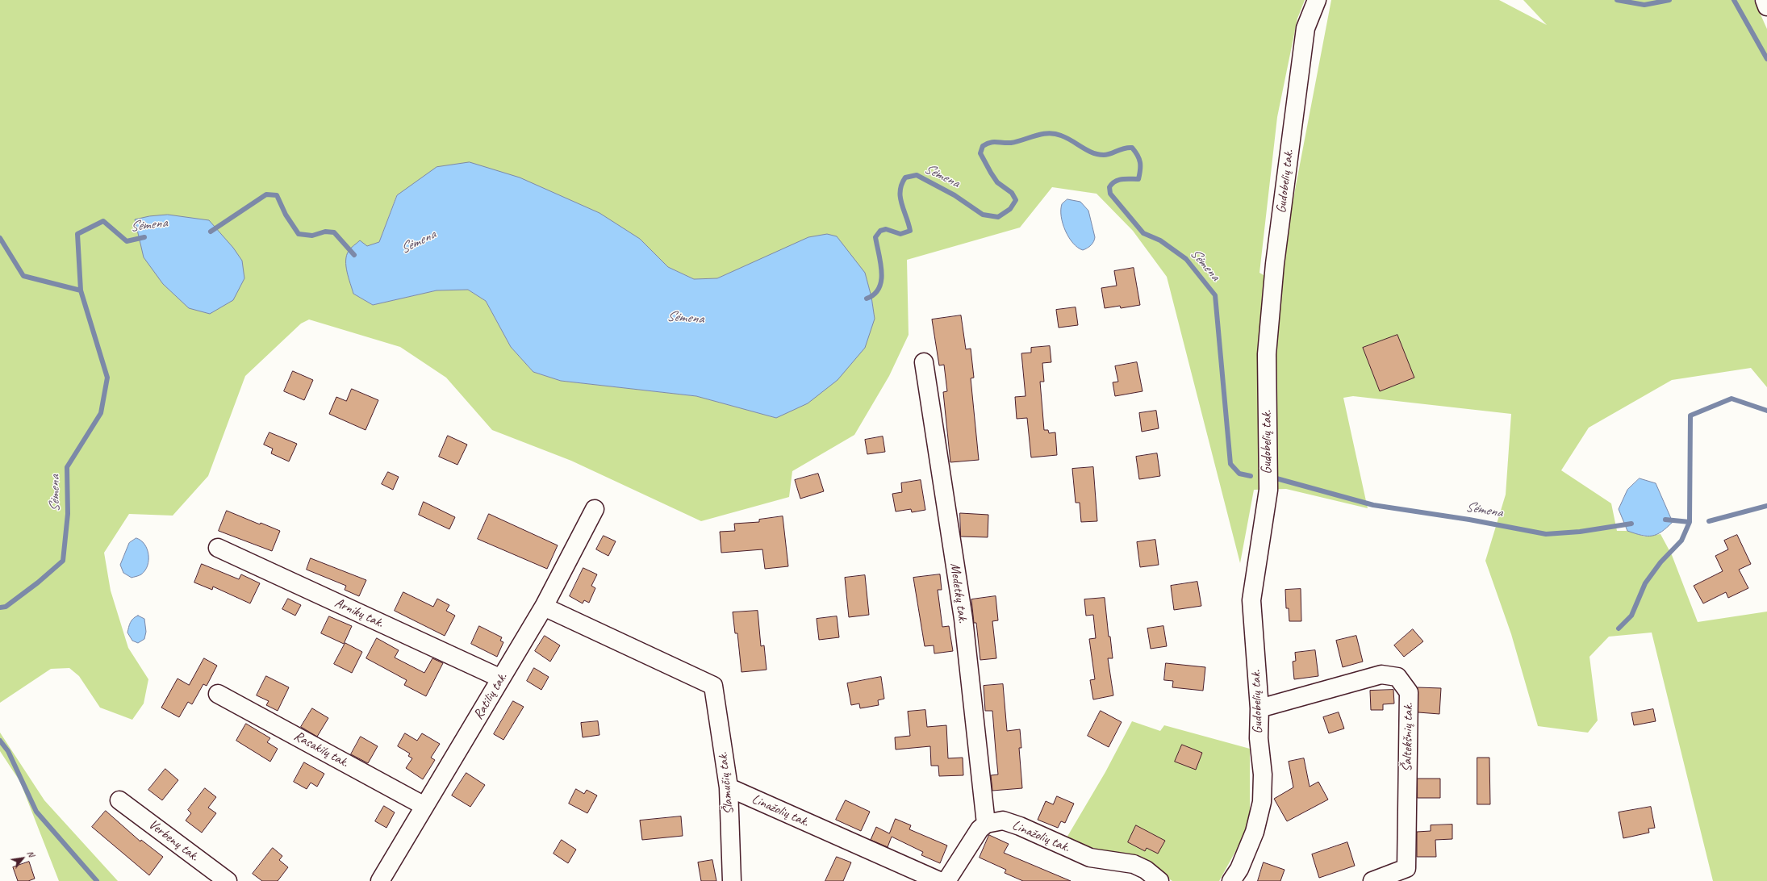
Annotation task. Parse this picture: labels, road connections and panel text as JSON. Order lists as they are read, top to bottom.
{
  "streets": {
    "street": [
      "Gudobelių tak.",
      "Medetkų tak.",
      "Arnikų tak.",
      "Ratilių tak.",
      "Šaltekšnių tak.",
      "Rasakilų tak.",
      "Šlamučių tak.",
      "Linažolių tak.",
      "Verbenų tak."
    ]
  },
  "crossings": [
    ["Gudobelių tak.", "Šaltekšnių tak."],
    ["Medetkų tak.", "Linažolių tak."],
    ["Arnikų tak.", "Ratilių tak."],
    ["Ratilių tak.", "Rasakilų tak."],
    ["Ratilių tak.", "Šlamučių tak."],
    ["Šlamučių tak.", "Linažolių tak."]
  ],
  "water": ["Sėmena"],
  "north": "top right"
}
